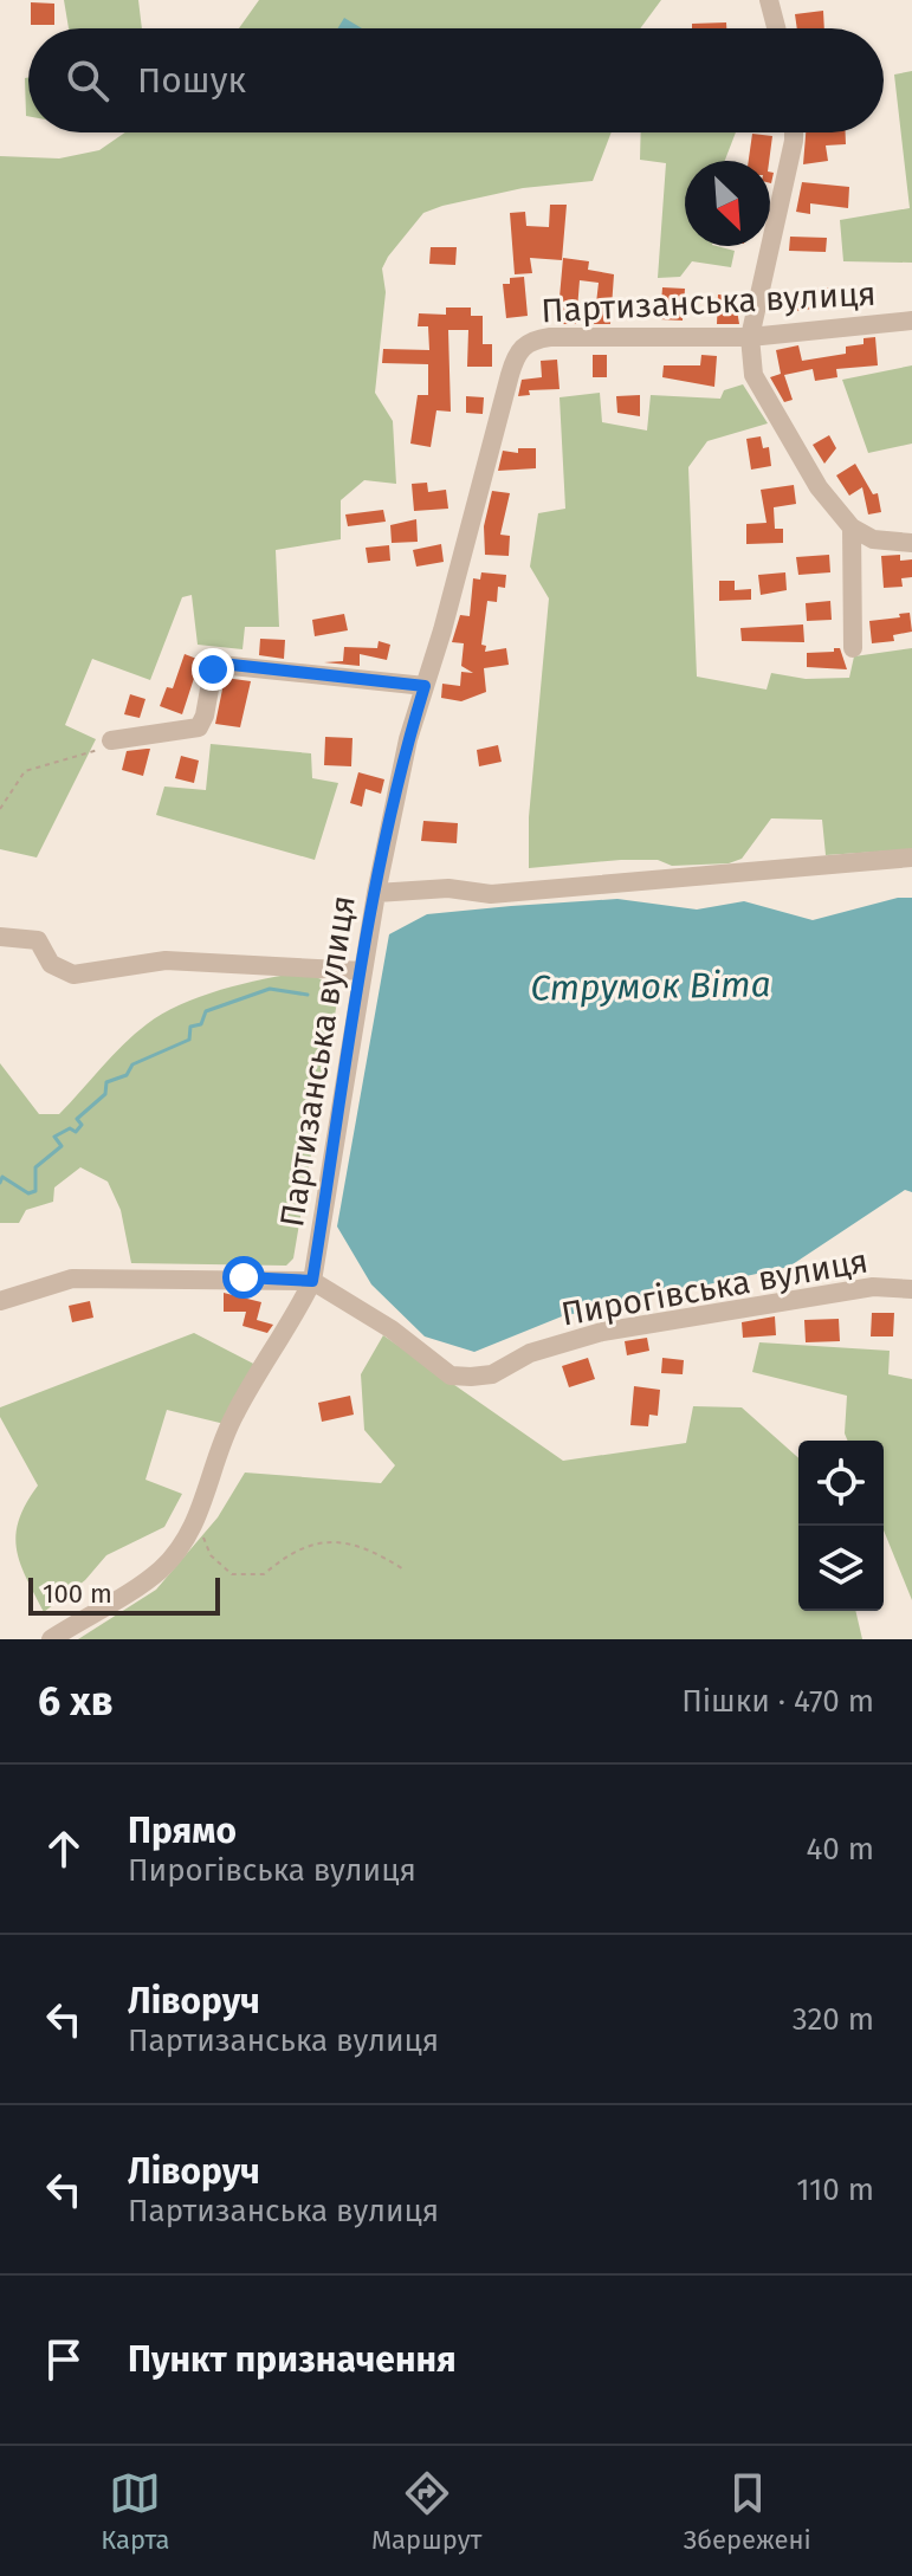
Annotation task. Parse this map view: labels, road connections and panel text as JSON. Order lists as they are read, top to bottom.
{
  "streets": {
    "street": ["Партизанська вулиця", "Пирогівська вулиця"]
  },
  "crossings": [
    ["Партизанська вулиця", "Пирогівська вулиця"]
  ],
  "water": ["Струмок Віта"],
  "scale_bar": "100 m",
  "north": "bottom right",
  "page": {
    "search": "Пошук",
    "scale": "100 m",
    "heading": ["6 хв", "Пішки · 470 m"],
    "list": [
      ["Прямо", "Пирогівська вулиця", "40 m"],
      ["Ліворуч", "Партизанська вулиця", "320 m"],
      ["Ліворуч", "Партизанська вулиця", "110 m"],
      "Пункт призначення"
    ],
    "nav": ["Карта", "Маршрут", "Збережені"]
  }
}
